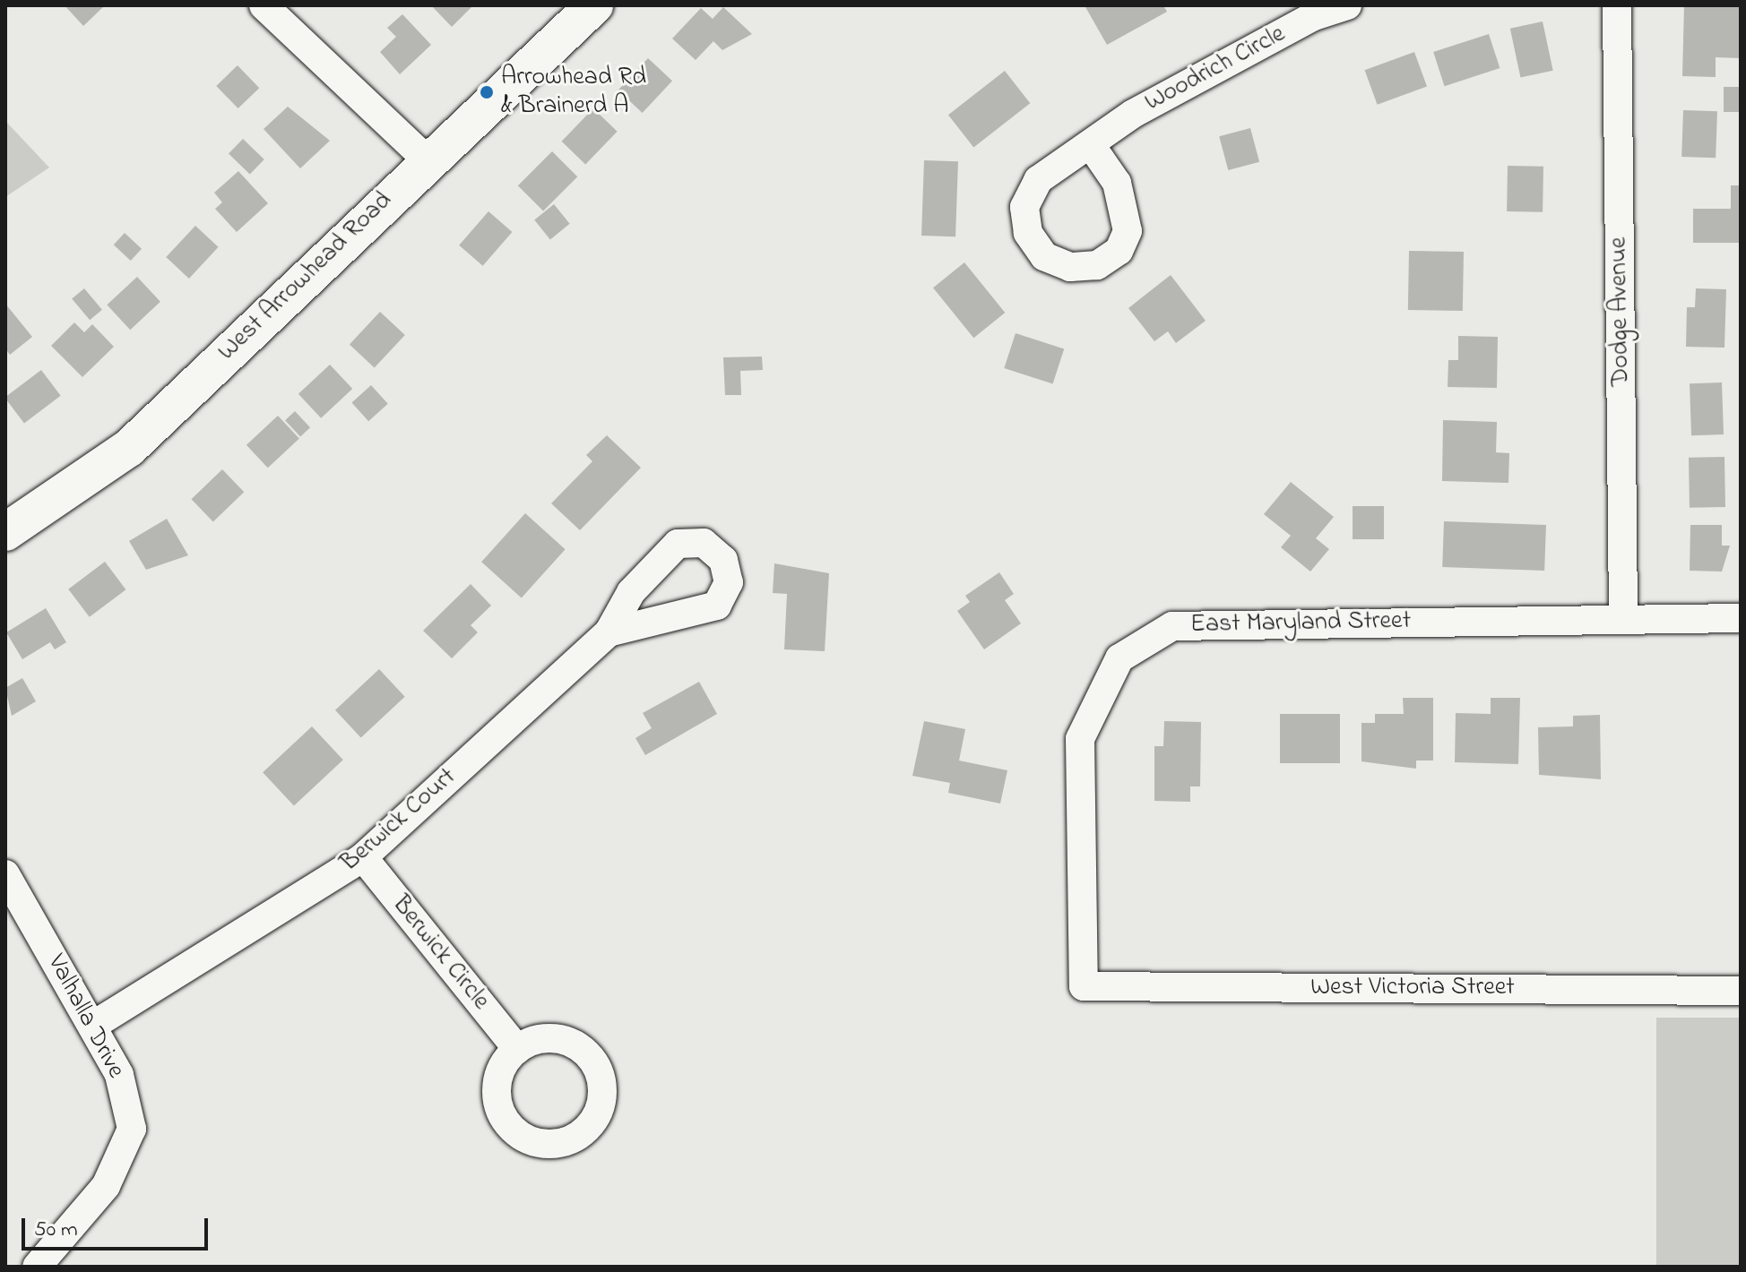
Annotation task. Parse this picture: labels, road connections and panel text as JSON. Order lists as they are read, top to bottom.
{
  "streets": {
    "street": [
      "Woodrich Circle",
      "West Arrowhead Road",
      "Dodge Avenue",
      "East Maryland Street",
      "Berwick Court",
      "Berwick Circle",
      "West Victoria Street",
      "Valhalla Drive"
    ]
  },
  "crossings": [
    ["Dodge Avenue", "East Maryland Street"],
    ["East Maryland Street", "West Victoria Street"],
    ["Berwick Court", "Berwick Circle"],
    ["Berwick Court", "Valhalla Drive"]
  ],
  "places": ["Arrowhead Rd & Brainerd A"],
  "scale_bar": "50 m"
}
